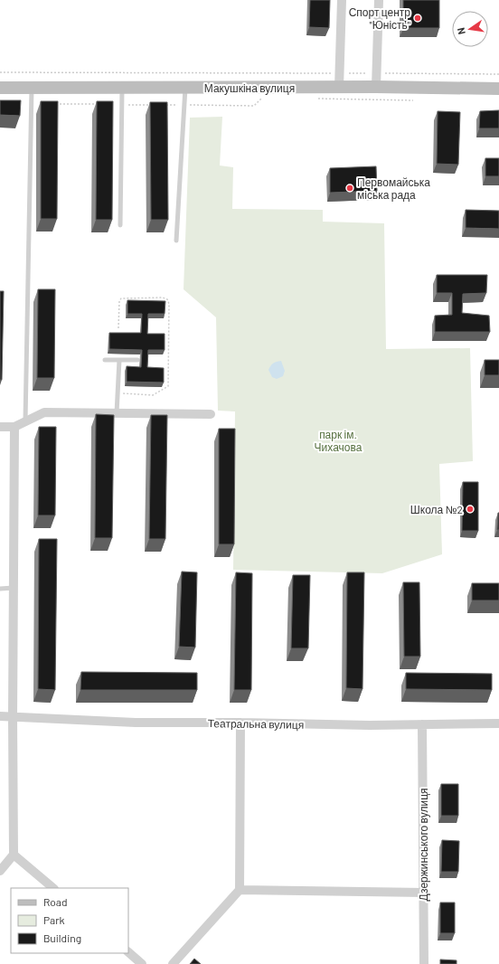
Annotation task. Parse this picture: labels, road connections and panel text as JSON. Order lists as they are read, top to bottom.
{
  "streets": {
    "street": ["Макушкіна вулиця", "Театральна вулиця", "Дзержинського вулиця"]
  },
  "crossings": [
    ["Театральна вулиця", "Дзержинського вулиця"]
  ],
  "parks": ["парк ім. Чихачова"],
  "places": ["Спорт центр \"Юність\"", "Первомайська міська рада", "Школа №2"],
  "legend": ["Road", "Park", "Building"],
  "north": "left"
}
